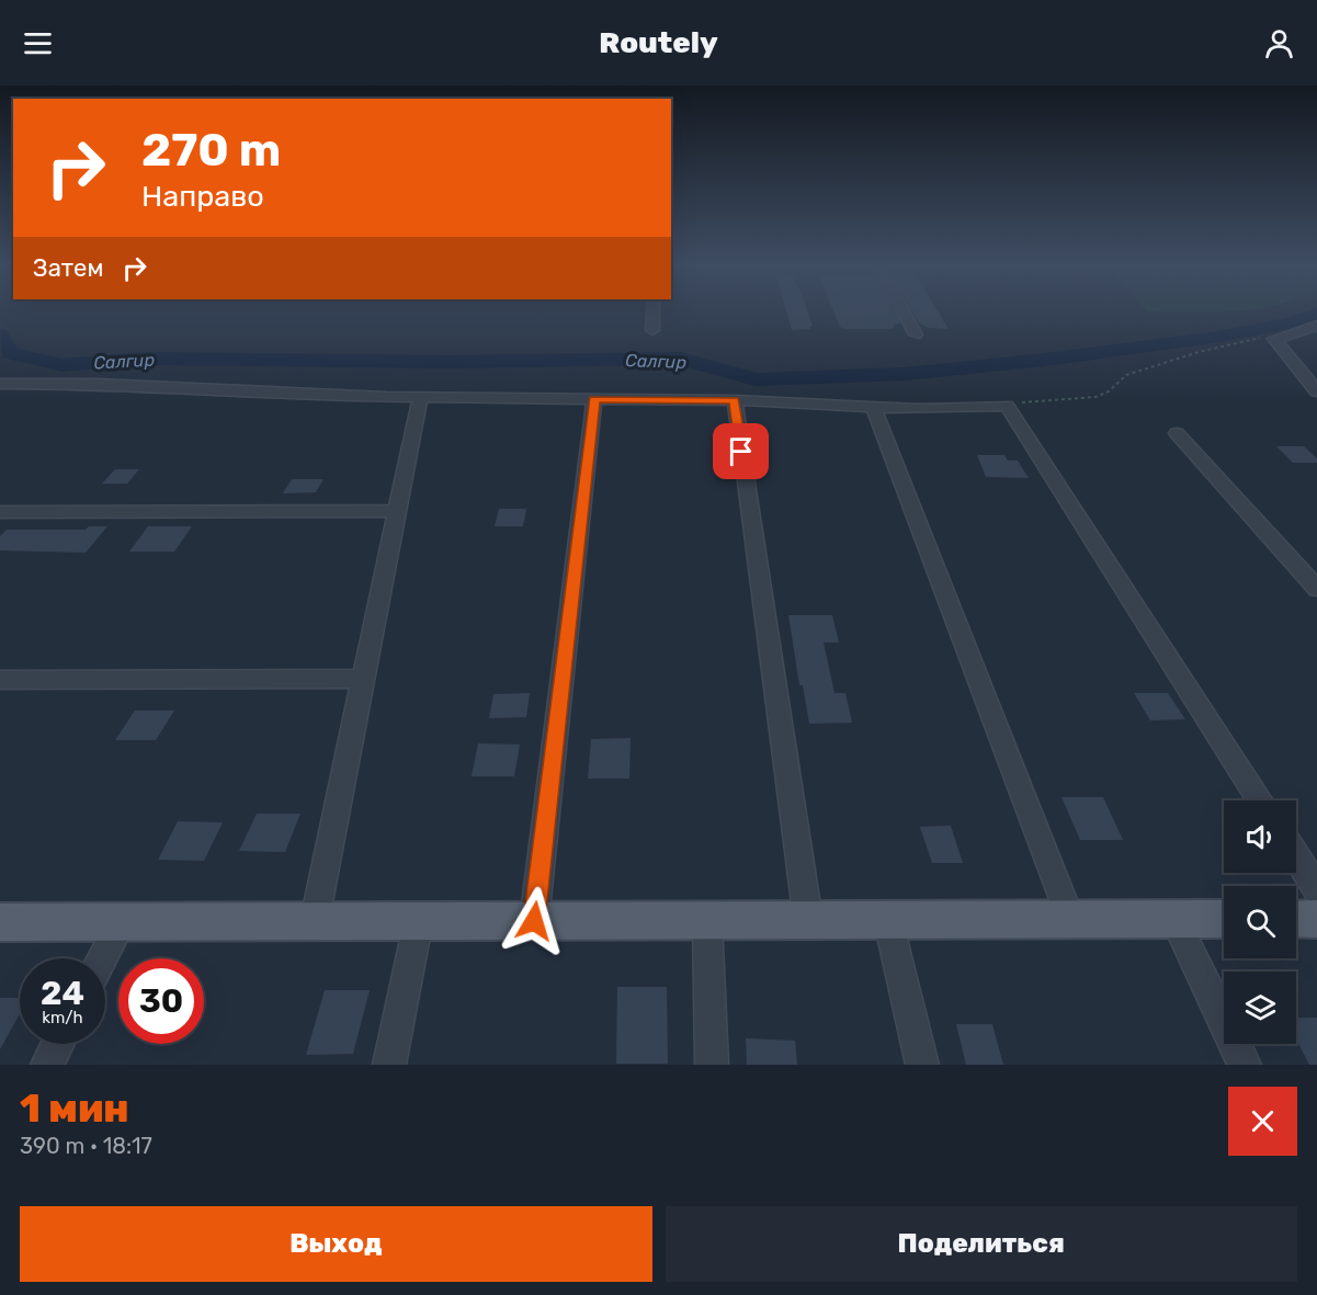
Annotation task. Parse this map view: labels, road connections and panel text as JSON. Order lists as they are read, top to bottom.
{
  "water": ["Салгир"],
  "page": {
    "header": "Routely",
    "turn": ["270 m", "Направо"],
    "then": "Затем",
    "speed": "24 km/h",
    "limit": "30",
    "heading": ["1 мин", "390 m · 18:17"],
    "buttons": ["Выход", "Поделиться"]
  }
}
